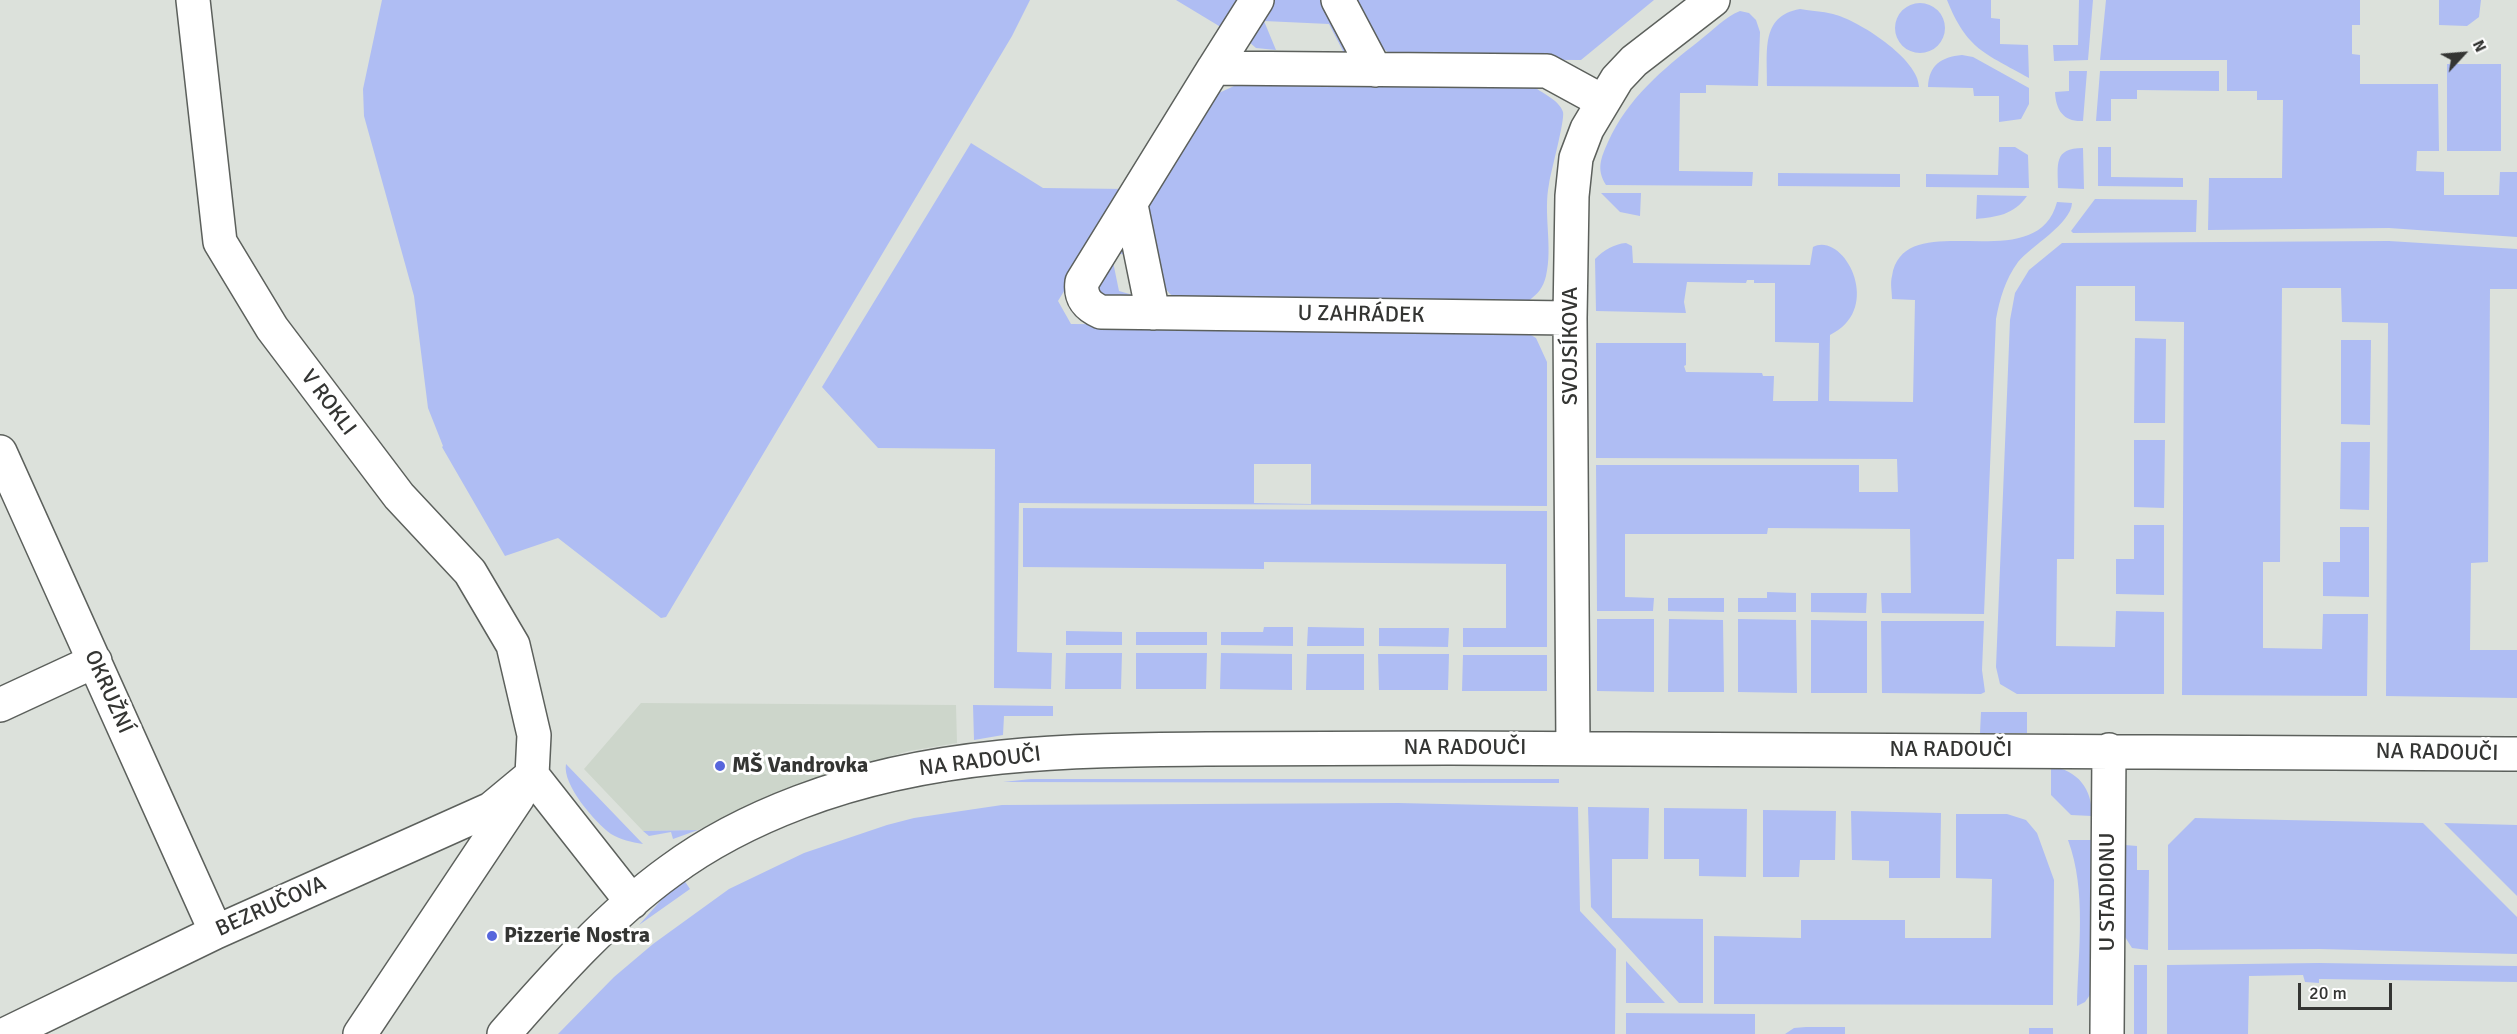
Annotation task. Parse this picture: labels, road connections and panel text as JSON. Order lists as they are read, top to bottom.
{
  "streets": {
    "street": [
      "U ZAHRÁDEK",
      "SVOJSÍKOVA",
      "V ROKLI",
      "OKRUŽNÍ",
      "NA RADOUČI",
      "U STADIONU",
      "BEZRUČOVA"
    ]
  },
  "crossings": [
    ["U ZAHRÁDEK", "SVOJSÍKOVA"],
    ["SVOJSÍKOVA", "NA RADOUČI"],
    ["V ROKLI", "BEZRUČOVA"],
    ["OKRUŽNÍ", "BEZRUČOVA"],
    ["NA RADOUČI", "U STADIONU"]
  ],
  "places": ["MŠ Vandrovka", "Pizzerie Nostra"],
  "scale_bar": "20 m",
  "north": "top right"
}
